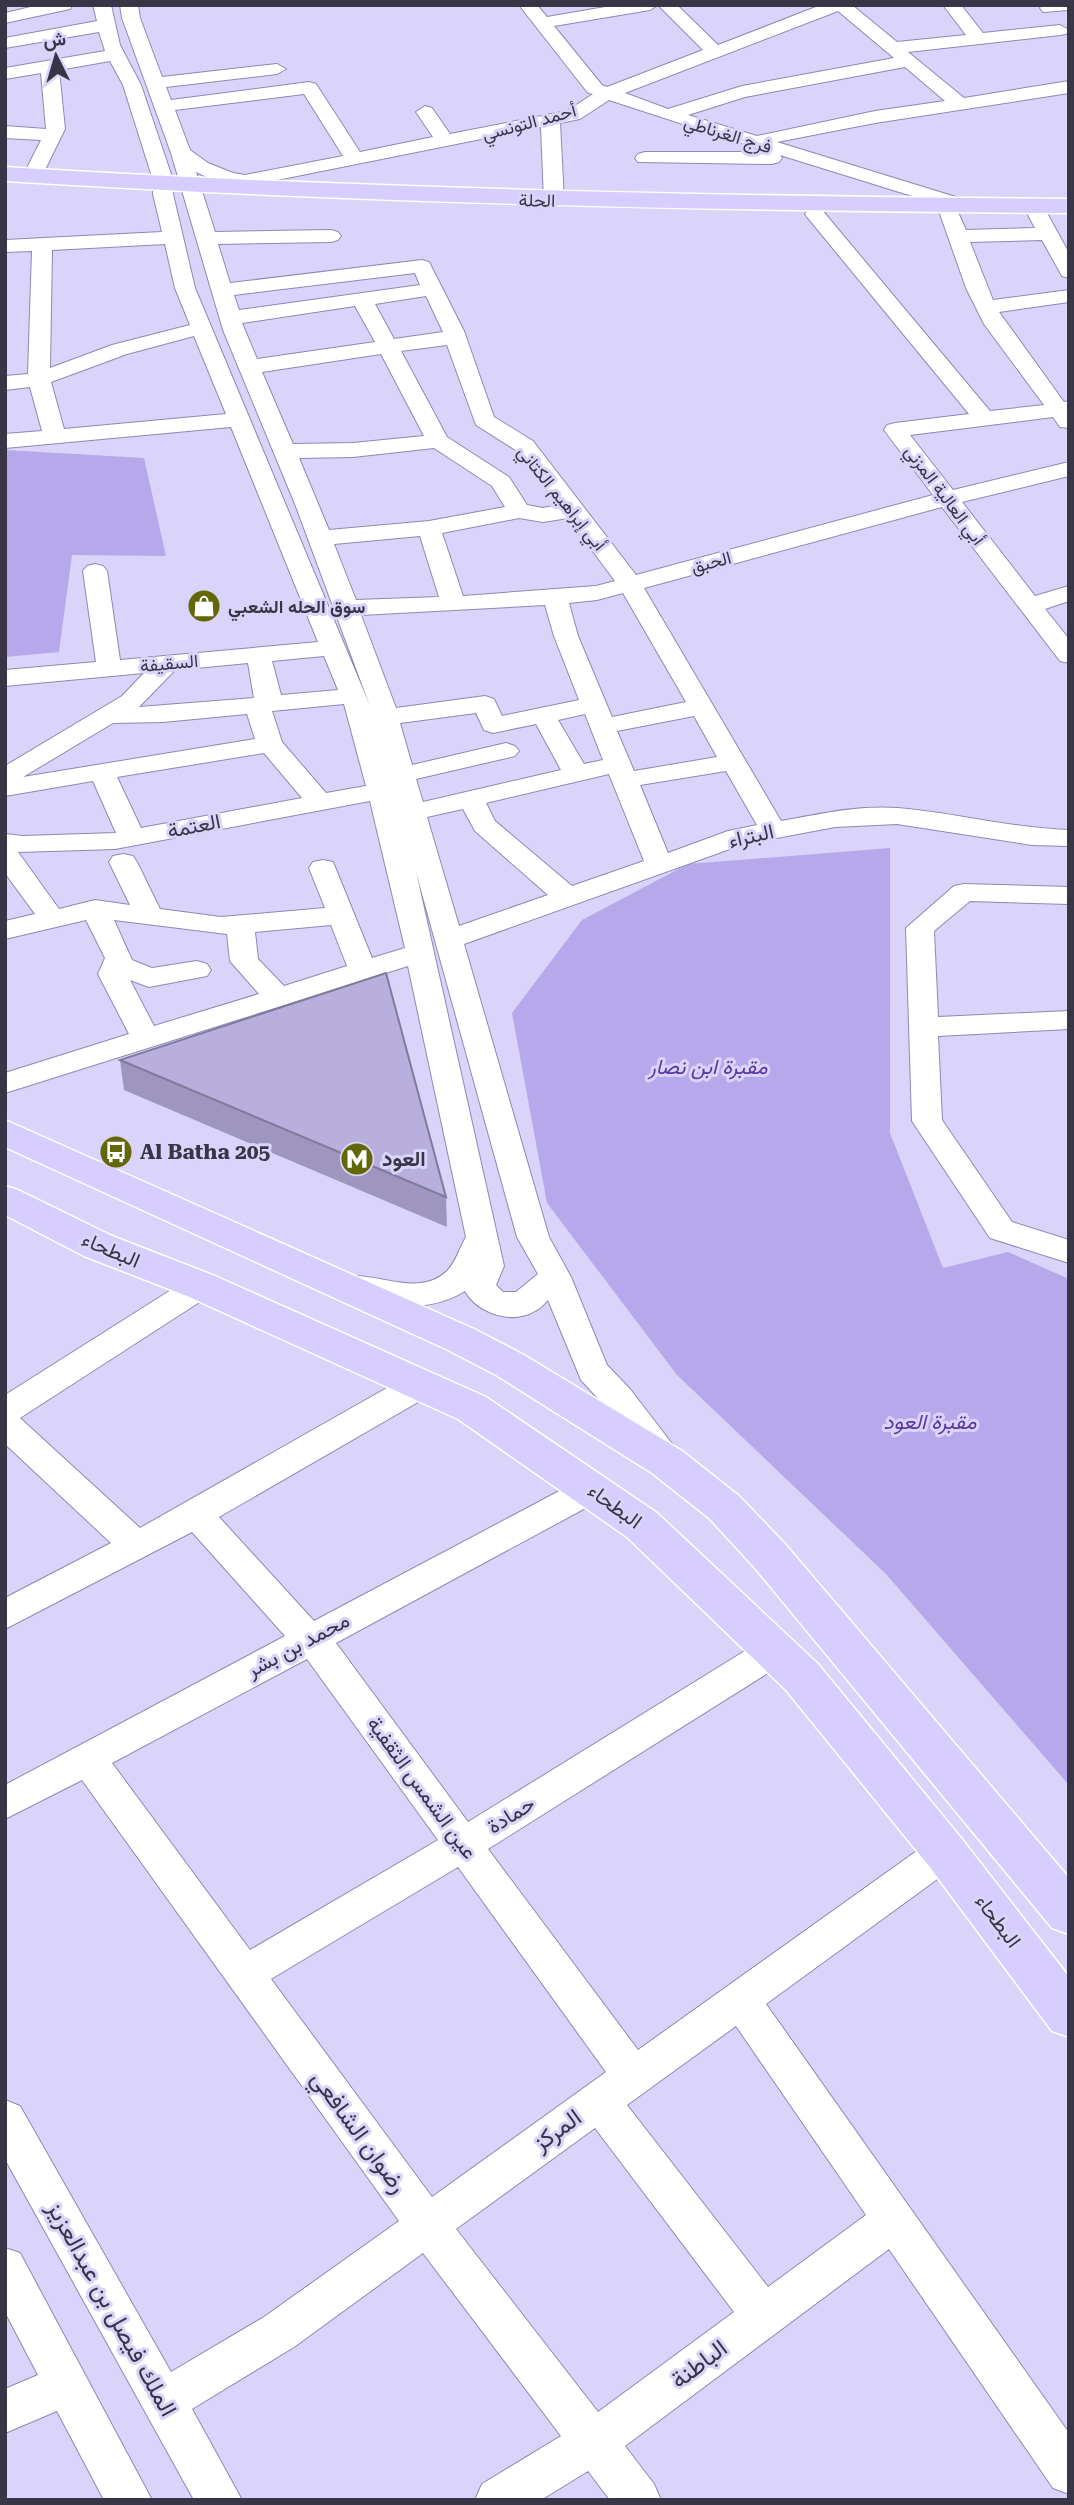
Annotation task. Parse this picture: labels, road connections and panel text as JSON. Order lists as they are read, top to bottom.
{
  "streets": {
    "main road": ["الحلة", "البطحاء"],
    "street": [
      "أحمد التونسي",
      "فرج الغرناطي",
      "أبي العالية المزني",
      "أبي إبراهيم الكتاني",
      "الحبق",
      "السقيفة",
      "العتمة",
      "البتراء",
      "محمد بن بشر",
      "عين الشمس الثقفية",
      "حمادة",
      "المركز",
      "رضوان الشافعي",
      "الملك فيصل بن عبدالعزيز",
      "الباطنة"
    ]
  },
  "crossings": [
    ["أحمد التونسي", "فرج الغرناطي"],
    ["فرج الغرناطي", "الحلة"],
    ["أبي العالية المزني", "الحبق"],
    ["أبي إبراهيم الكتاني", "الحبق"],
    ["أبي إبراهيم الكتاني", "البتراء"],
    ["البطحاء", "محمد بن بشر"],
    ["البطحاء", "حمادة"],
    ["البطحاء", "المركز"],
    ["محمد بن بشر", "عين الشمس الثقفية"],
    ["محمد بن بشر", "رضوان الشافعي"],
    ["عين الشمس الثقفية", "حمادة"],
    ["عين الشمس الثقفية", "المركز"],
    ["حمادة", "رضوان الشافعي"],
    ["المركز", "رضوان الشافعي"],
    ["المركز", "الملك فيصل بن عبدالعزيز"],
    ["رضوان الشافعي", "الباطنة"]
  ],
  "parks": ["مقبرة ابن نصار", "مقبرة العود"],
  "places": {
    "shop": ["سوق الحله الشعبي"],
    "bus stop": ["Al Batha 205"],
    "metro station": ["العود"]
  },
  "north": "top"
}
